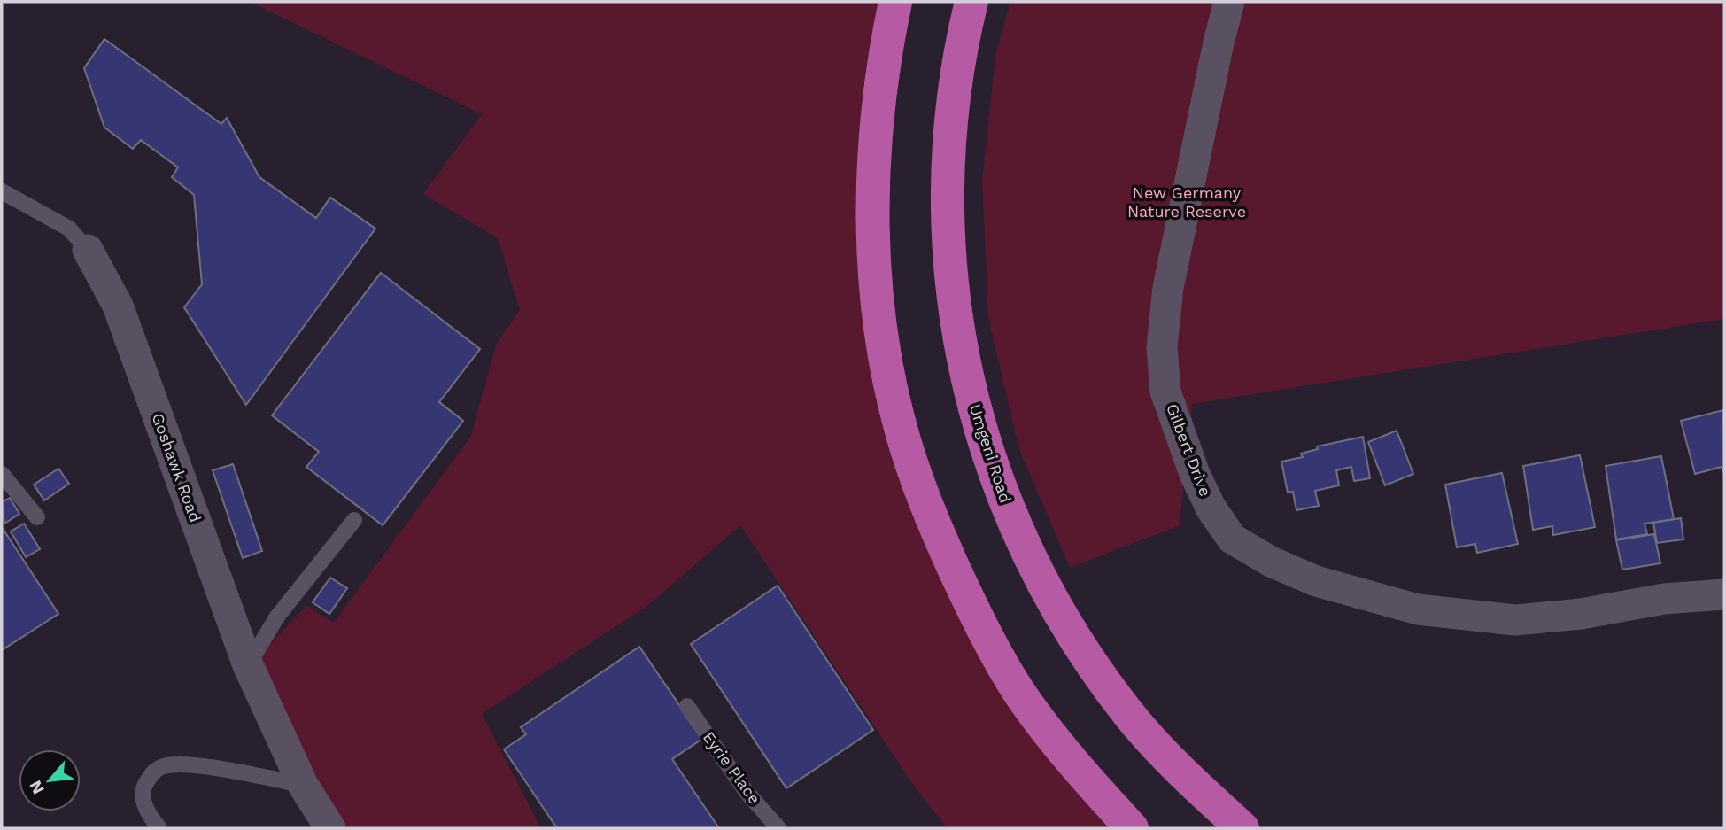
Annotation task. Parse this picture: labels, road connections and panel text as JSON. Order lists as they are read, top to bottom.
{
  "streets": {
    "highway": ["Umgeni Road"],
    "street": ["Gilbert Drive", "Goshawk Road"],
    "lane": ["Eyrie Place"]
  },
  "parks": ["New Germany Nature Reserve"],
  "north": "bottom left"
}
